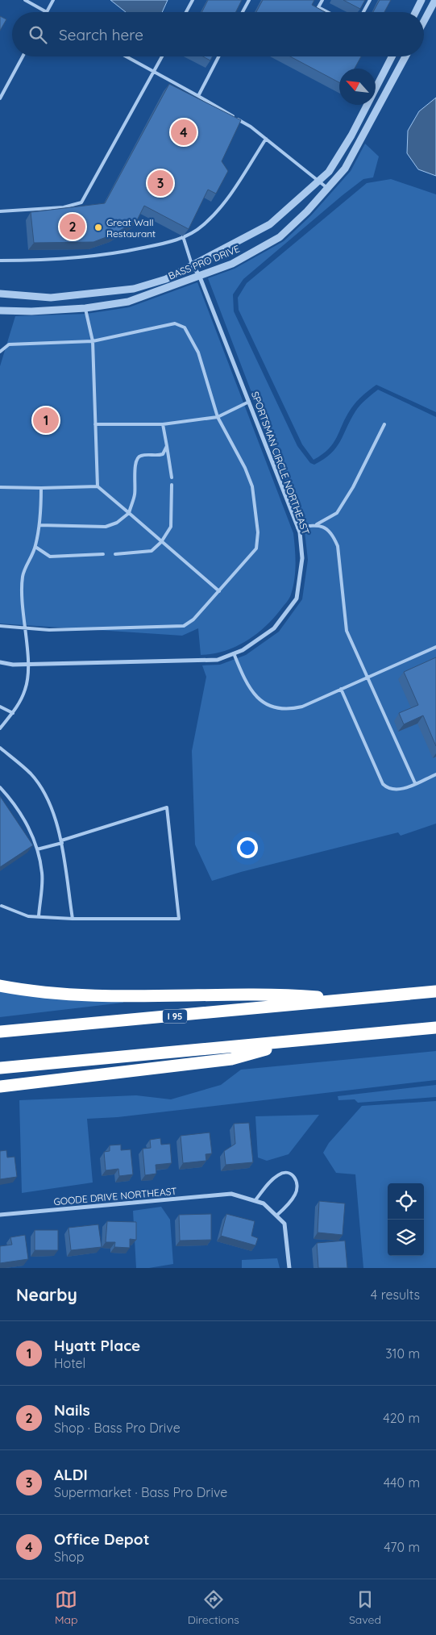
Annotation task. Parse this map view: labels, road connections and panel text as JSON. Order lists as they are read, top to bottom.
{
  "streets": {
    "highway": ["I 95"],
    "street": ["BASS PRO DRIVE", "SPORTSMAN CIRCLE NORTHEAST", "GOODE DRIVE NORTHEAST"]
  },
  "crossings": [
    ["BASS PRO DRIVE", "SPORTSMAN CIRCLE NORTHEAST"]
  ],
  "places": ["Great Wall Restaurant"],
  "north": "top left",
  "page": {
    "search": "Search here",
    "pins": [
      "4",
      "3",
      "2",
      "1"
    ],
    "heading": ["Nearby", "4 results"],
    "list": [
      {
        "mark": "1",
        "name": "Hyatt Place",
        "note": "Hotel",
        "value": "310 m"
      },
      {
        "mark": "2",
        "name": "Nails",
        "note": "Shop · Bass Pro Drive",
        "value": "420 m"
      },
      {
        "mark": "3",
        "name": "ALDI",
        "note": "Supermarket · Bass Pro Drive",
        "value": "440 m"
      },
      {
        "mark": "4",
        "name": "Office Depot",
        "note": "Shop",
        "value": "470 m"
      }
    ],
    "nav": ["Map", "Directions", "Saved"]
  }
}
